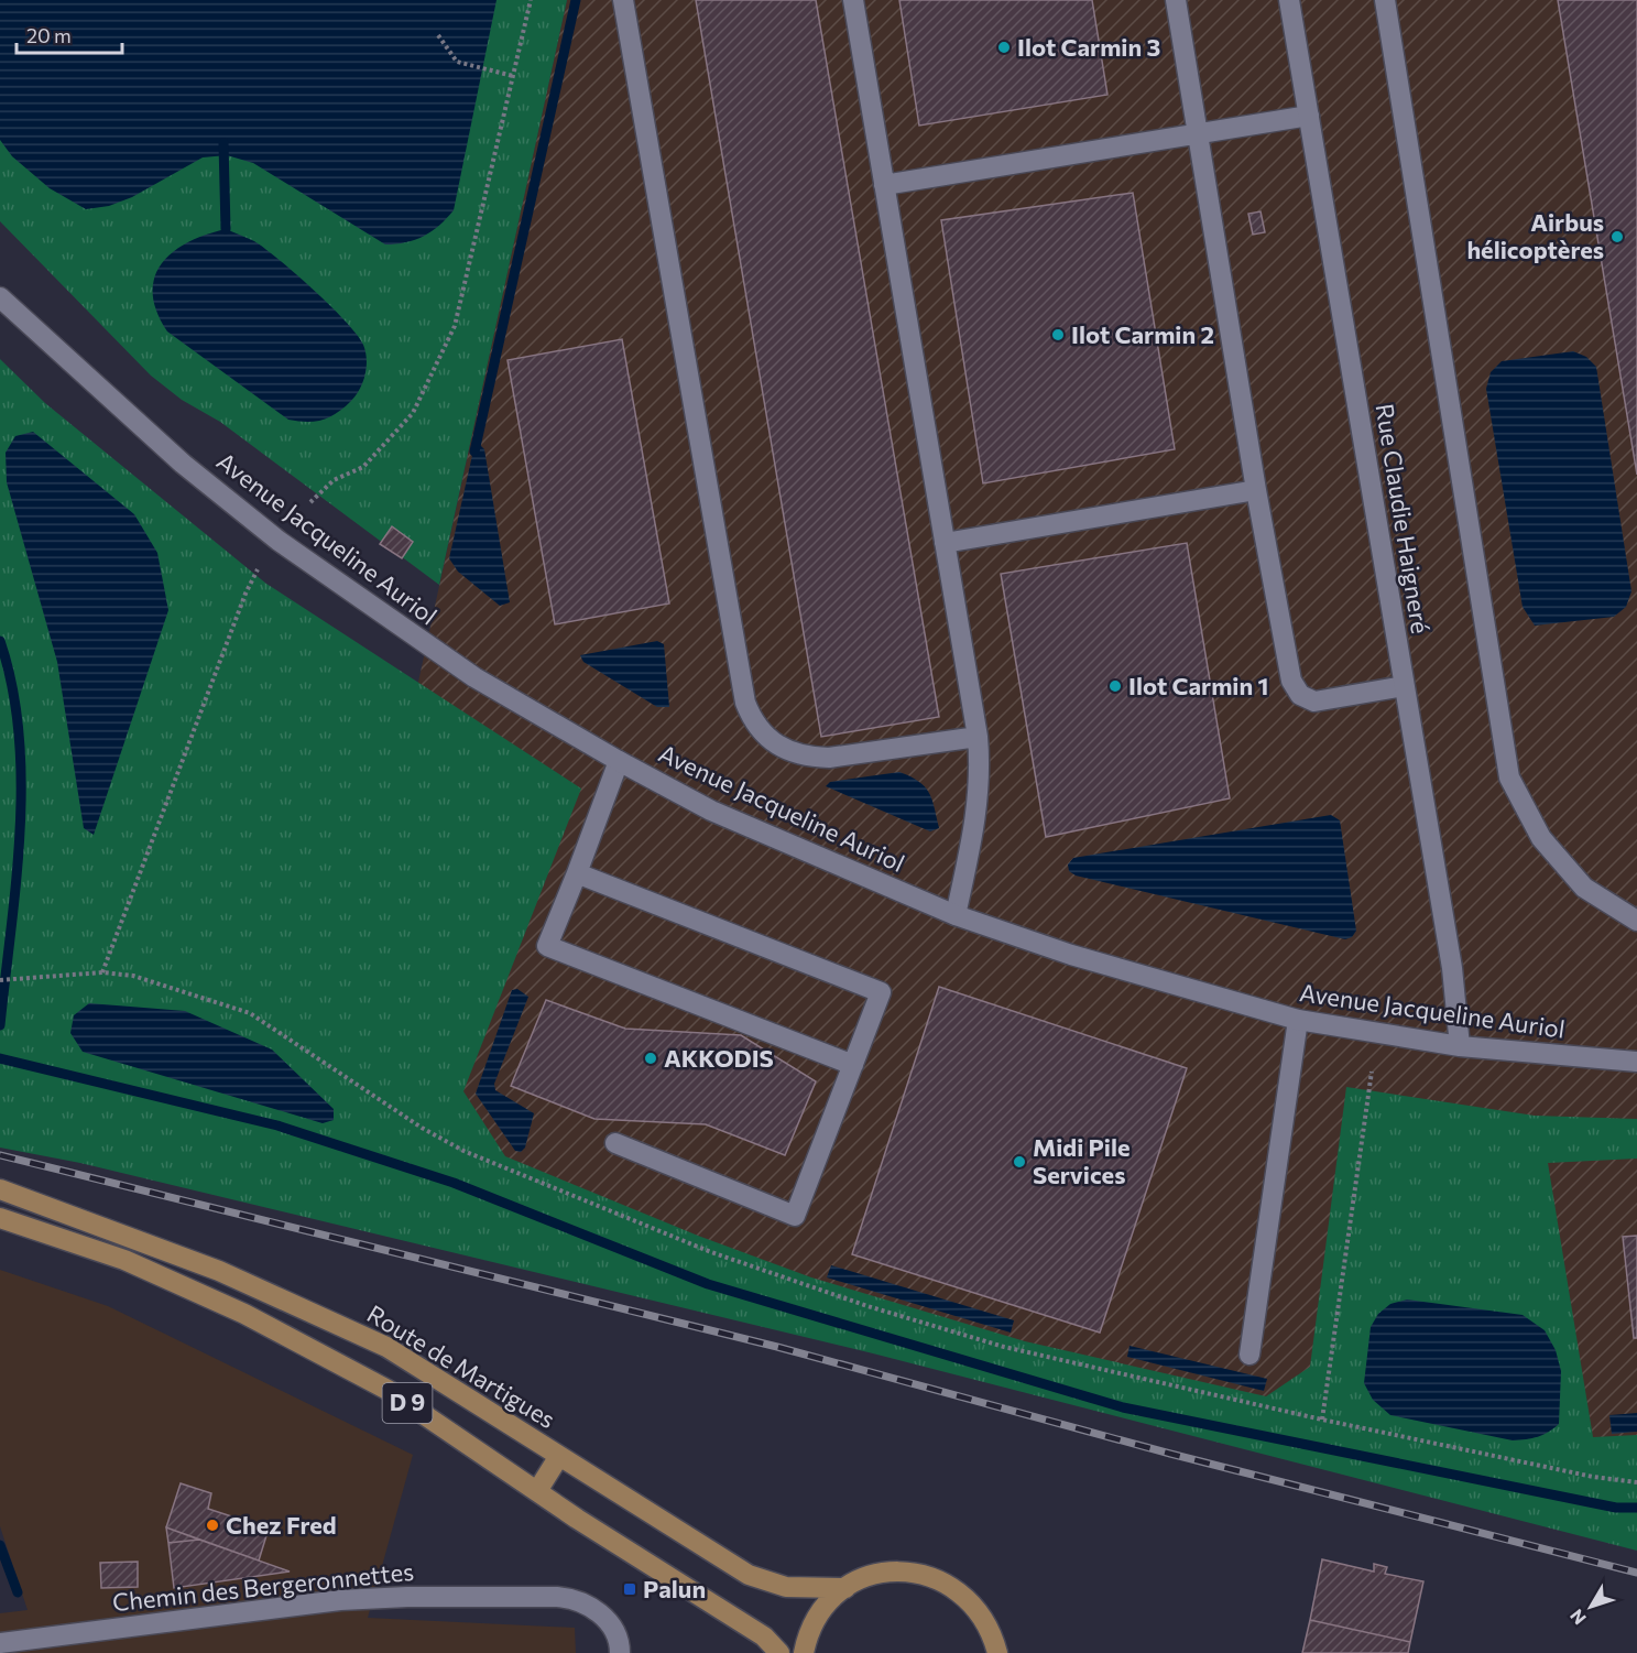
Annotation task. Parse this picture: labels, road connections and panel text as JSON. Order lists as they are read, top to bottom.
{
  "streets": {
    "main road": ["Route de Martigues", "D 9"],
    "street": ["Rue Claudie Haigneré", "Avenue Jacqueline Auriol", "Chemin des Bergeronnettes"]
  },
  "crossings": [
    ["Rue Claudie Haigneré", "Avenue Jacqueline Auriol"]
  ],
  "places": {
    "other": [
      "Ilot Carmin 3",
      "Airbus hélicoptères",
      "Ilot Carmin 2",
      "Ilot Carmin 1",
      "AKKODIS",
      "Midi Pile Services",
      "Chez Fred"
    ],
    "transit": ["Palun"]
  },
  "scale_bar": "20 m",
  "north": "bottom left"
}
